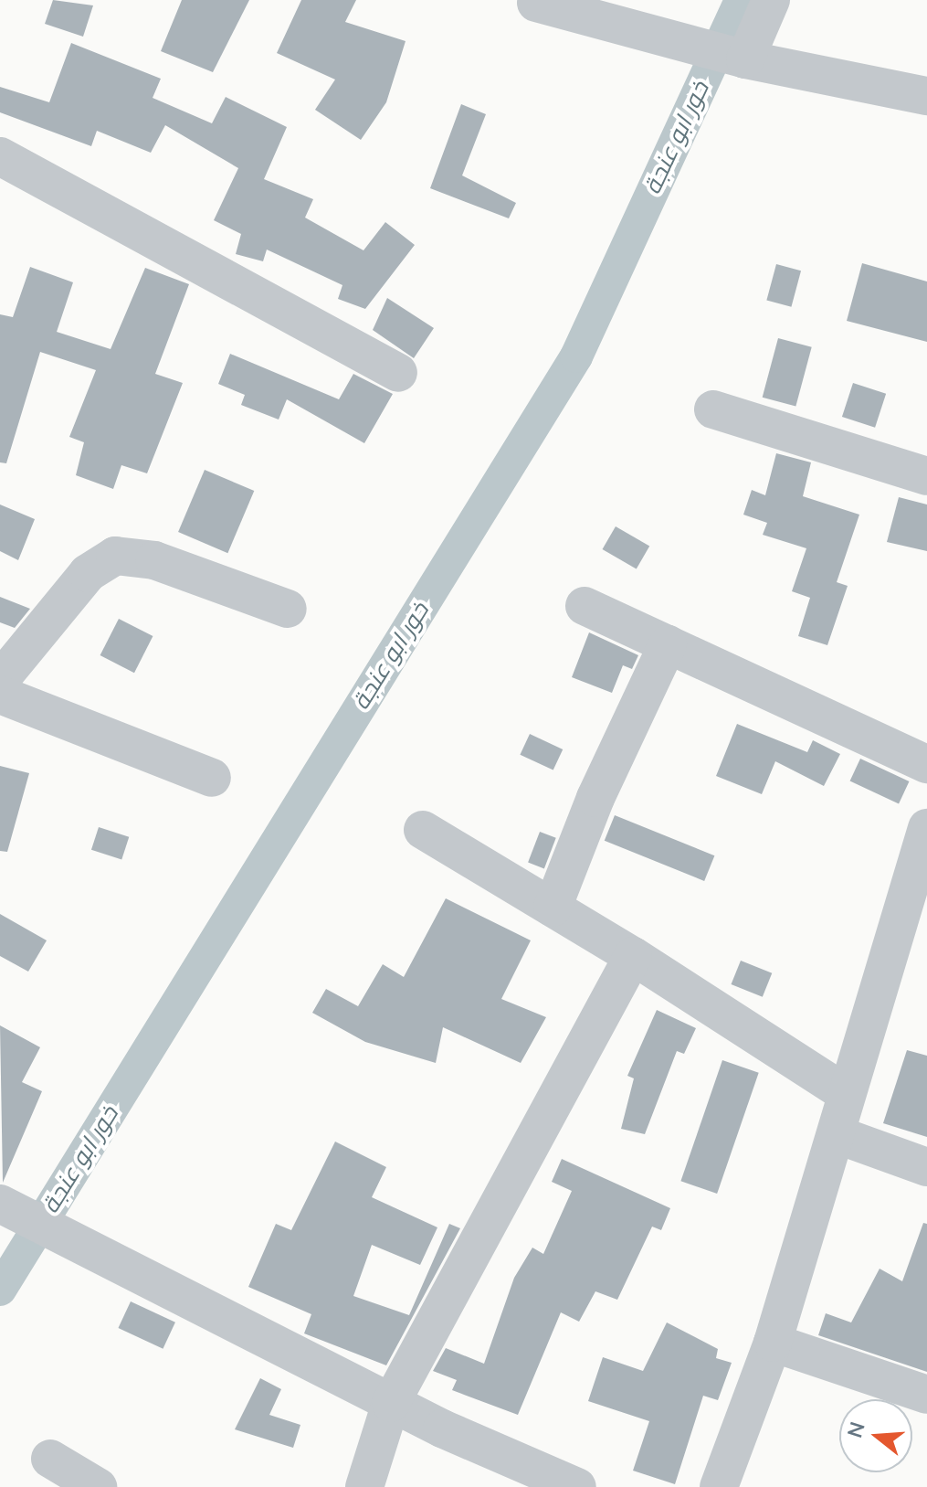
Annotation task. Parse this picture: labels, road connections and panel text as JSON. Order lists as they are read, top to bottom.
{
  "water": ["خور ابو عنجة"],
  "north": "left"
}
